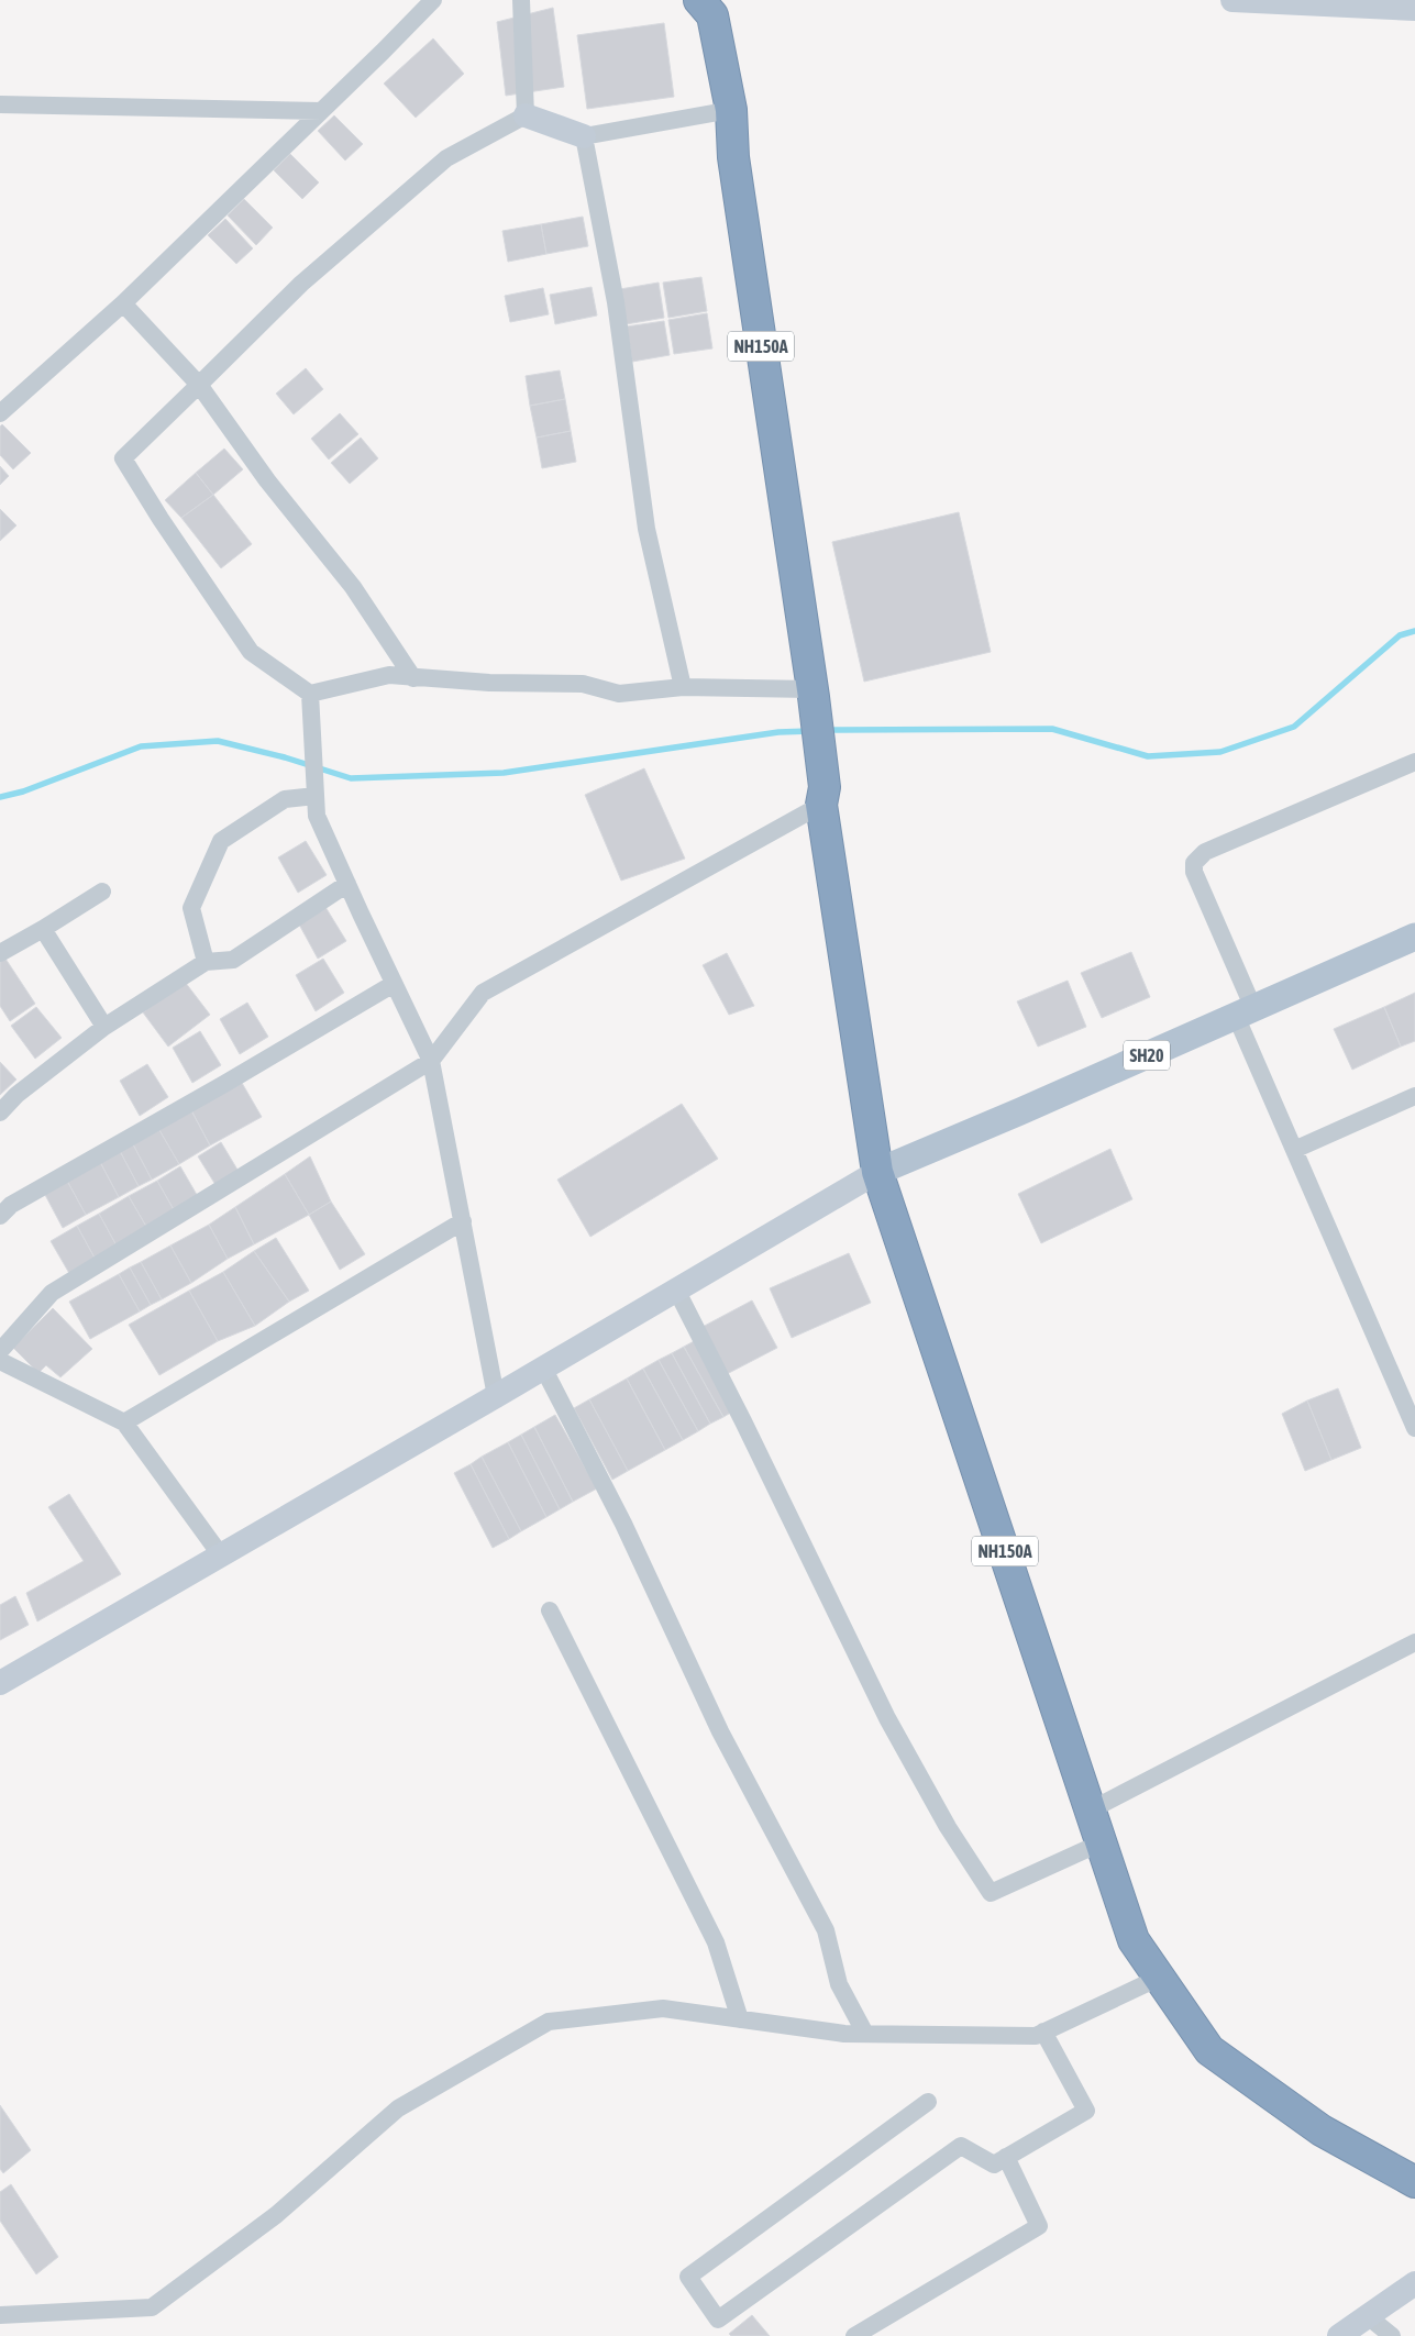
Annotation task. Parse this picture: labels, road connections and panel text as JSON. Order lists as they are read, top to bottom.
{
  "streets": {
    "highway": ["NH150A"],
    "main road": ["SH20"]
  },
  "crossings": [
    ["NH150A", "SH20"]
  ]
}
